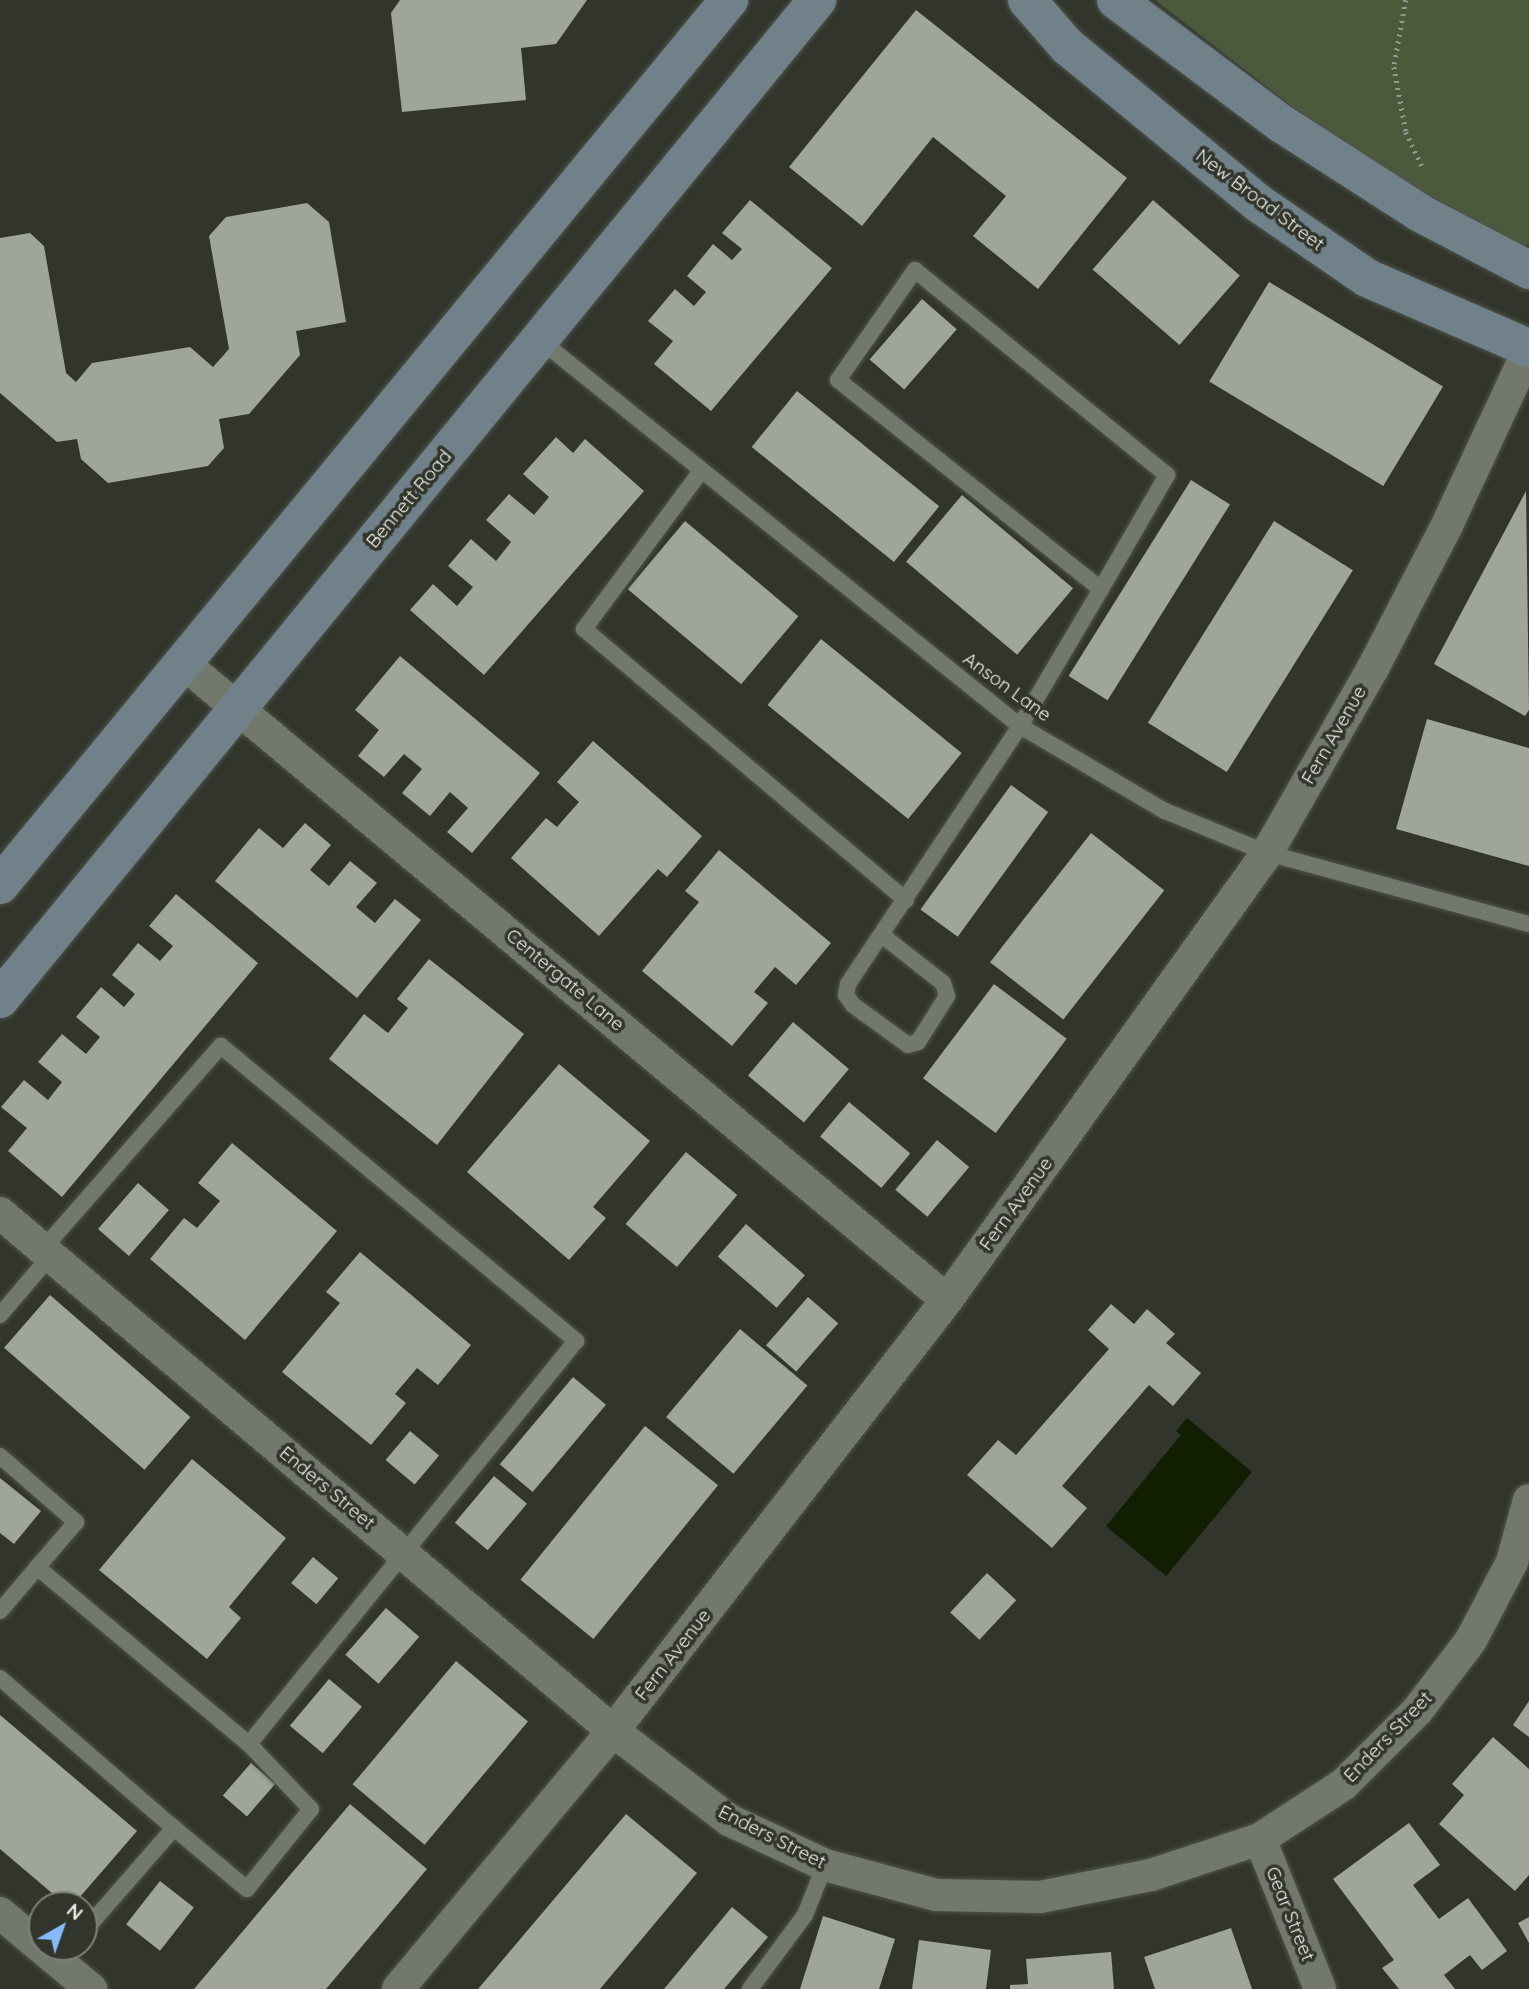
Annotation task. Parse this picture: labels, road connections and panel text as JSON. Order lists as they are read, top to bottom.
{
  "streets": {
    "street": [
      "New Broad Street",
      "Bennett Road",
      "Fern Avenue",
      "Centergate Lane",
      "Enders Street",
      "Gear Street"
    ],
    "lane": ["Anson Lane"]
  },
  "crossings": [
    ["New Broad Street", "Fern Avenue"],
    ["Bennett Road", "Anson Lane"],
    ["Bennett Road", "Centergate Lane"],
    ["Anson Lane", "Fern Avenue"],
    ["Fern Avenue", "Centergate Lane"],
    ["Fern Avenue", "Enders Street"],
    ["Enders Street", "Gear Street"]
  ],
  "north": "top right"
}
